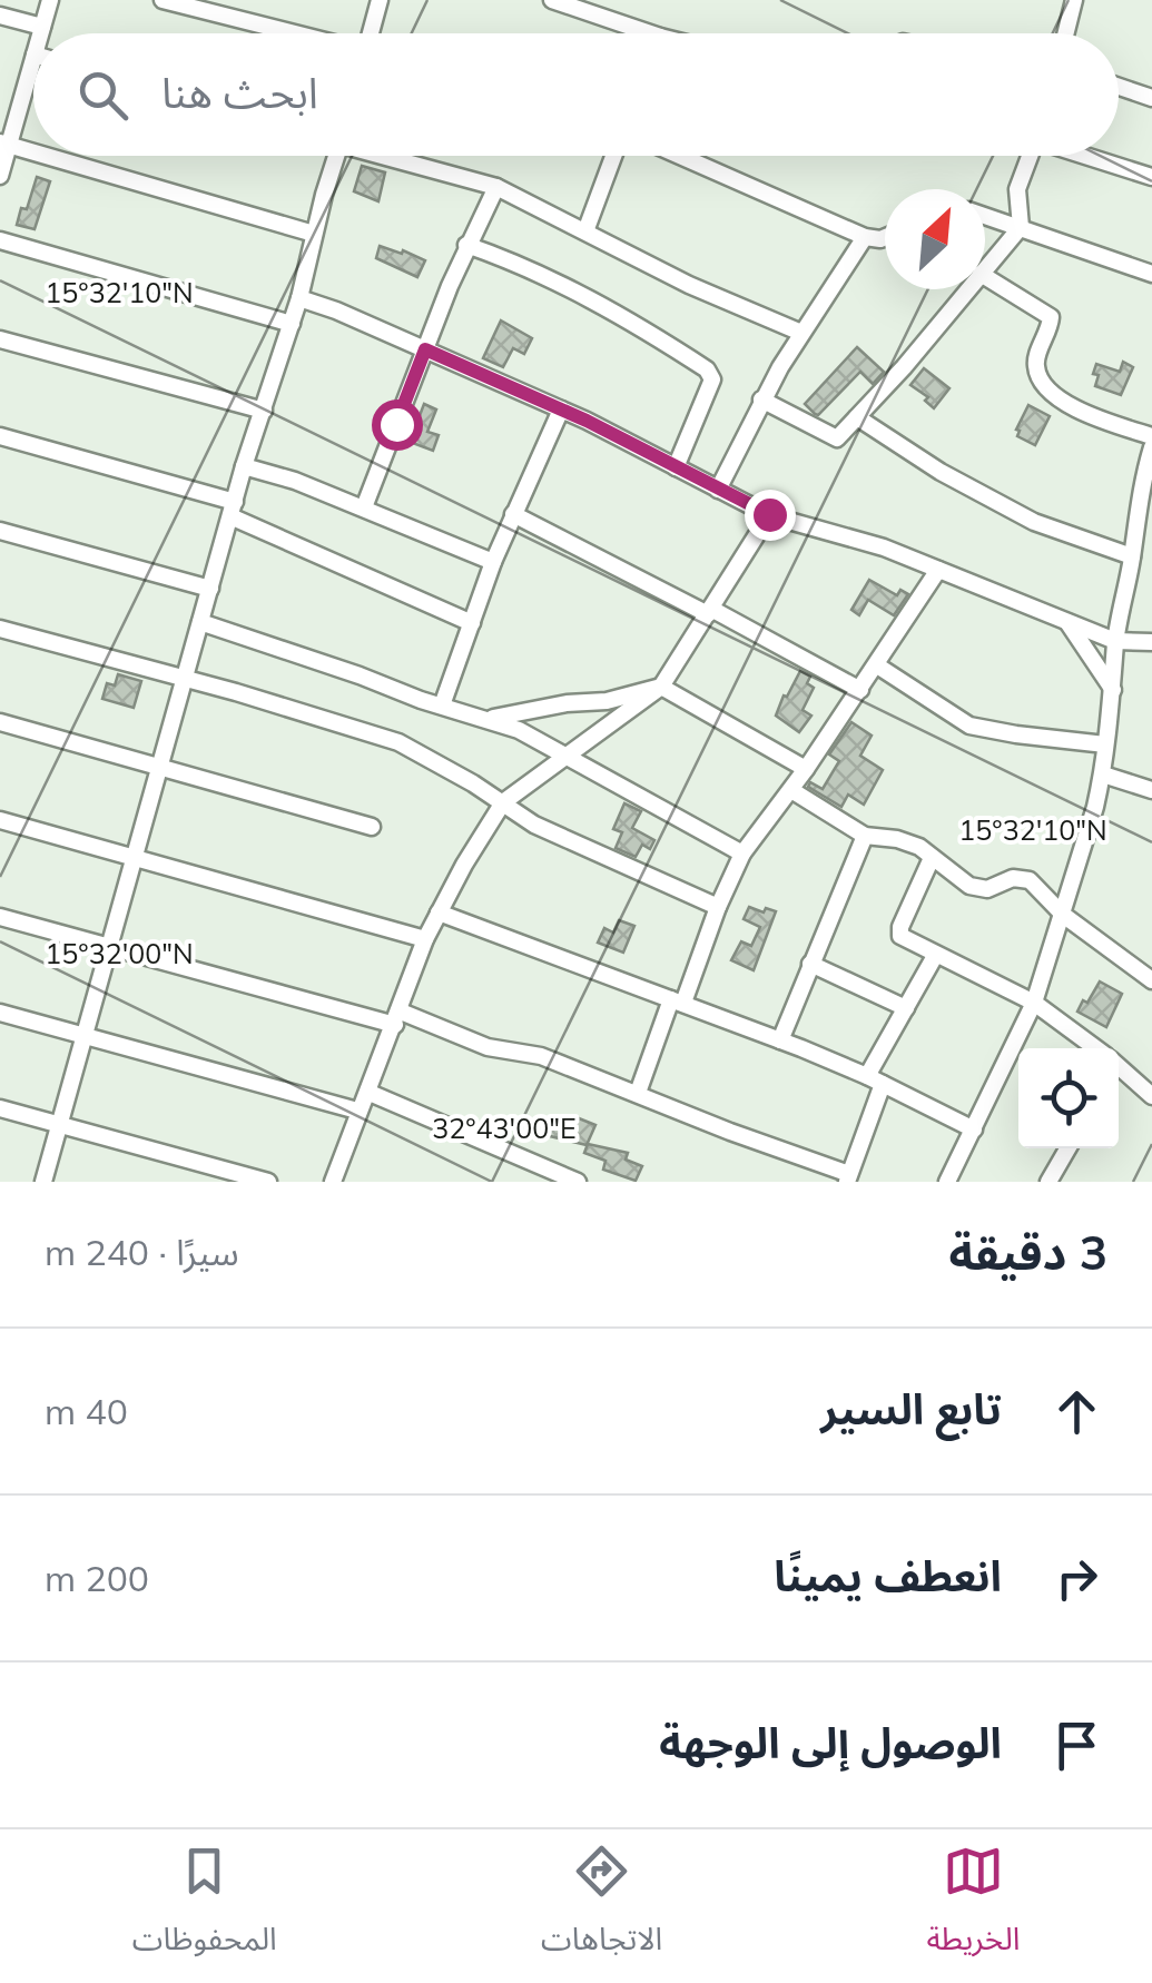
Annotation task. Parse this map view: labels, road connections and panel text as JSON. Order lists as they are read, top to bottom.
{
  "north": "top right",
  "page": {
    "search": "ابحث هنا",
    "heading": ["3 دقيقة", "سيرًا · 240 m"],
    "list": [
      ["تابع السير", "40 m"],
      ["انعطف يمينًا", "200 m"],
      "الوصول إلى الوجهة"
    ],
    "nav": ["الخريطة", "الاتجاهات", "المحفوظات"]
  },
  "coordinates": ["15°32'10\"N", "15°32'00\"N", "32°43'00\"E"]
}
